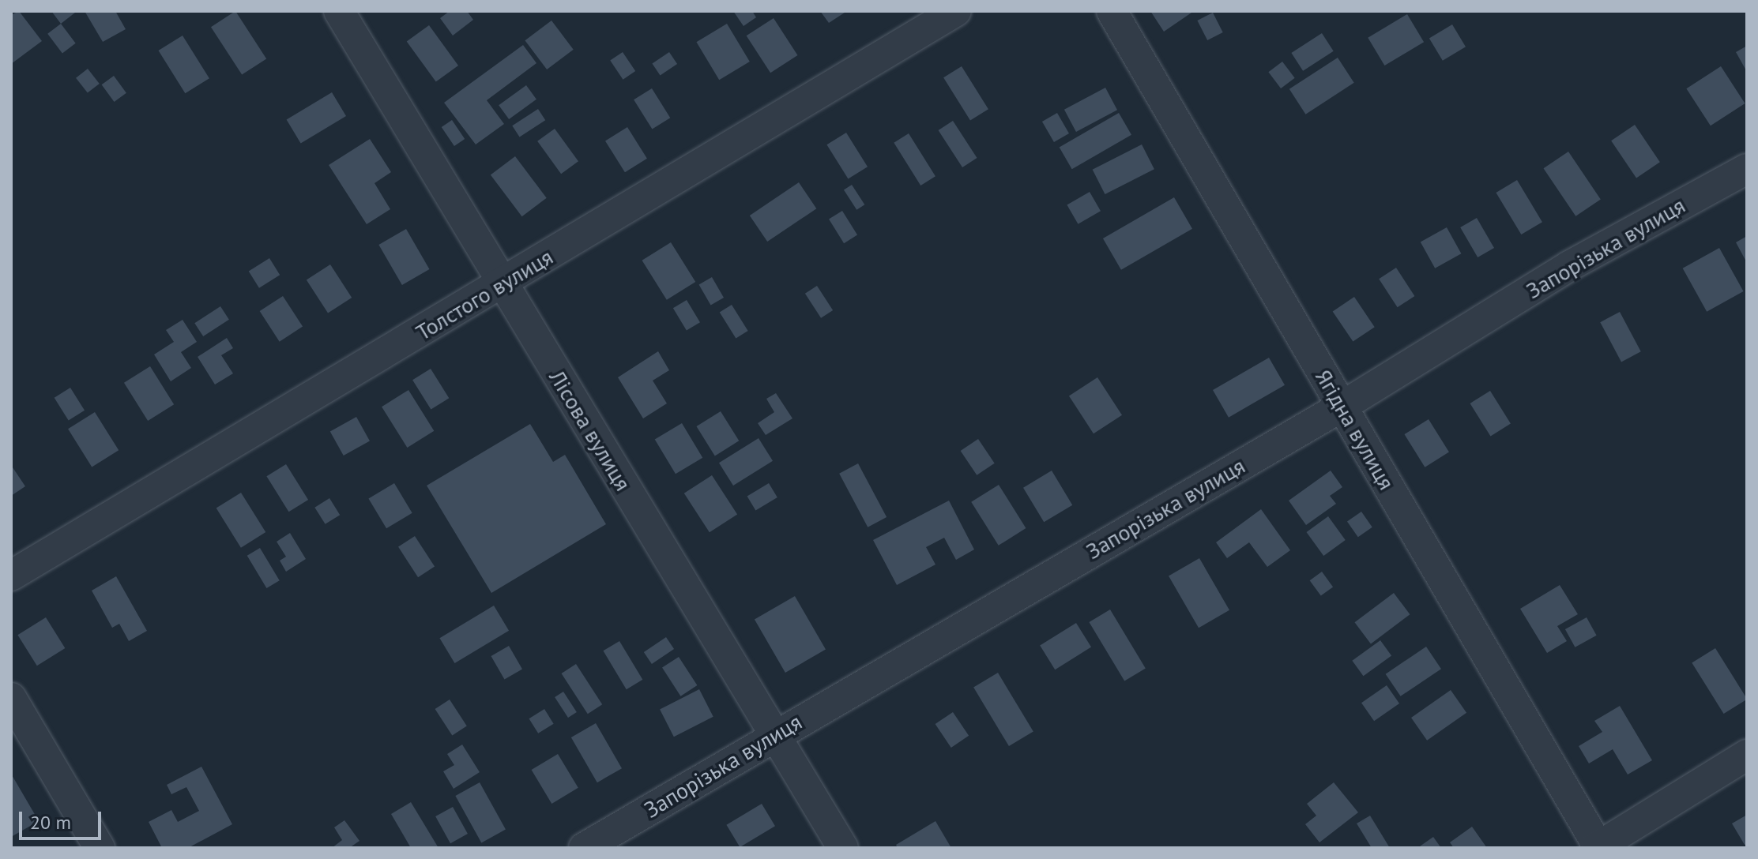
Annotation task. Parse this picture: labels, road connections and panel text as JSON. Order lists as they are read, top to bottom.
{
  "streets": {
    "street": [
      "Запорізька вулиця",
      "Толстого вулиця",
      "Ягідна вулиця",
      "Лісова вулиця"
    ]
  },
  "crossings": [
    ["Запорізька вулиця", "Ягідна вулиця"],
    ["Запорізька вулиця", "Лісова вулиця"],
    ["Толстого вулиця", "Лісова вулиця"]
  ],
  "scale_bar": "20 m"
}
